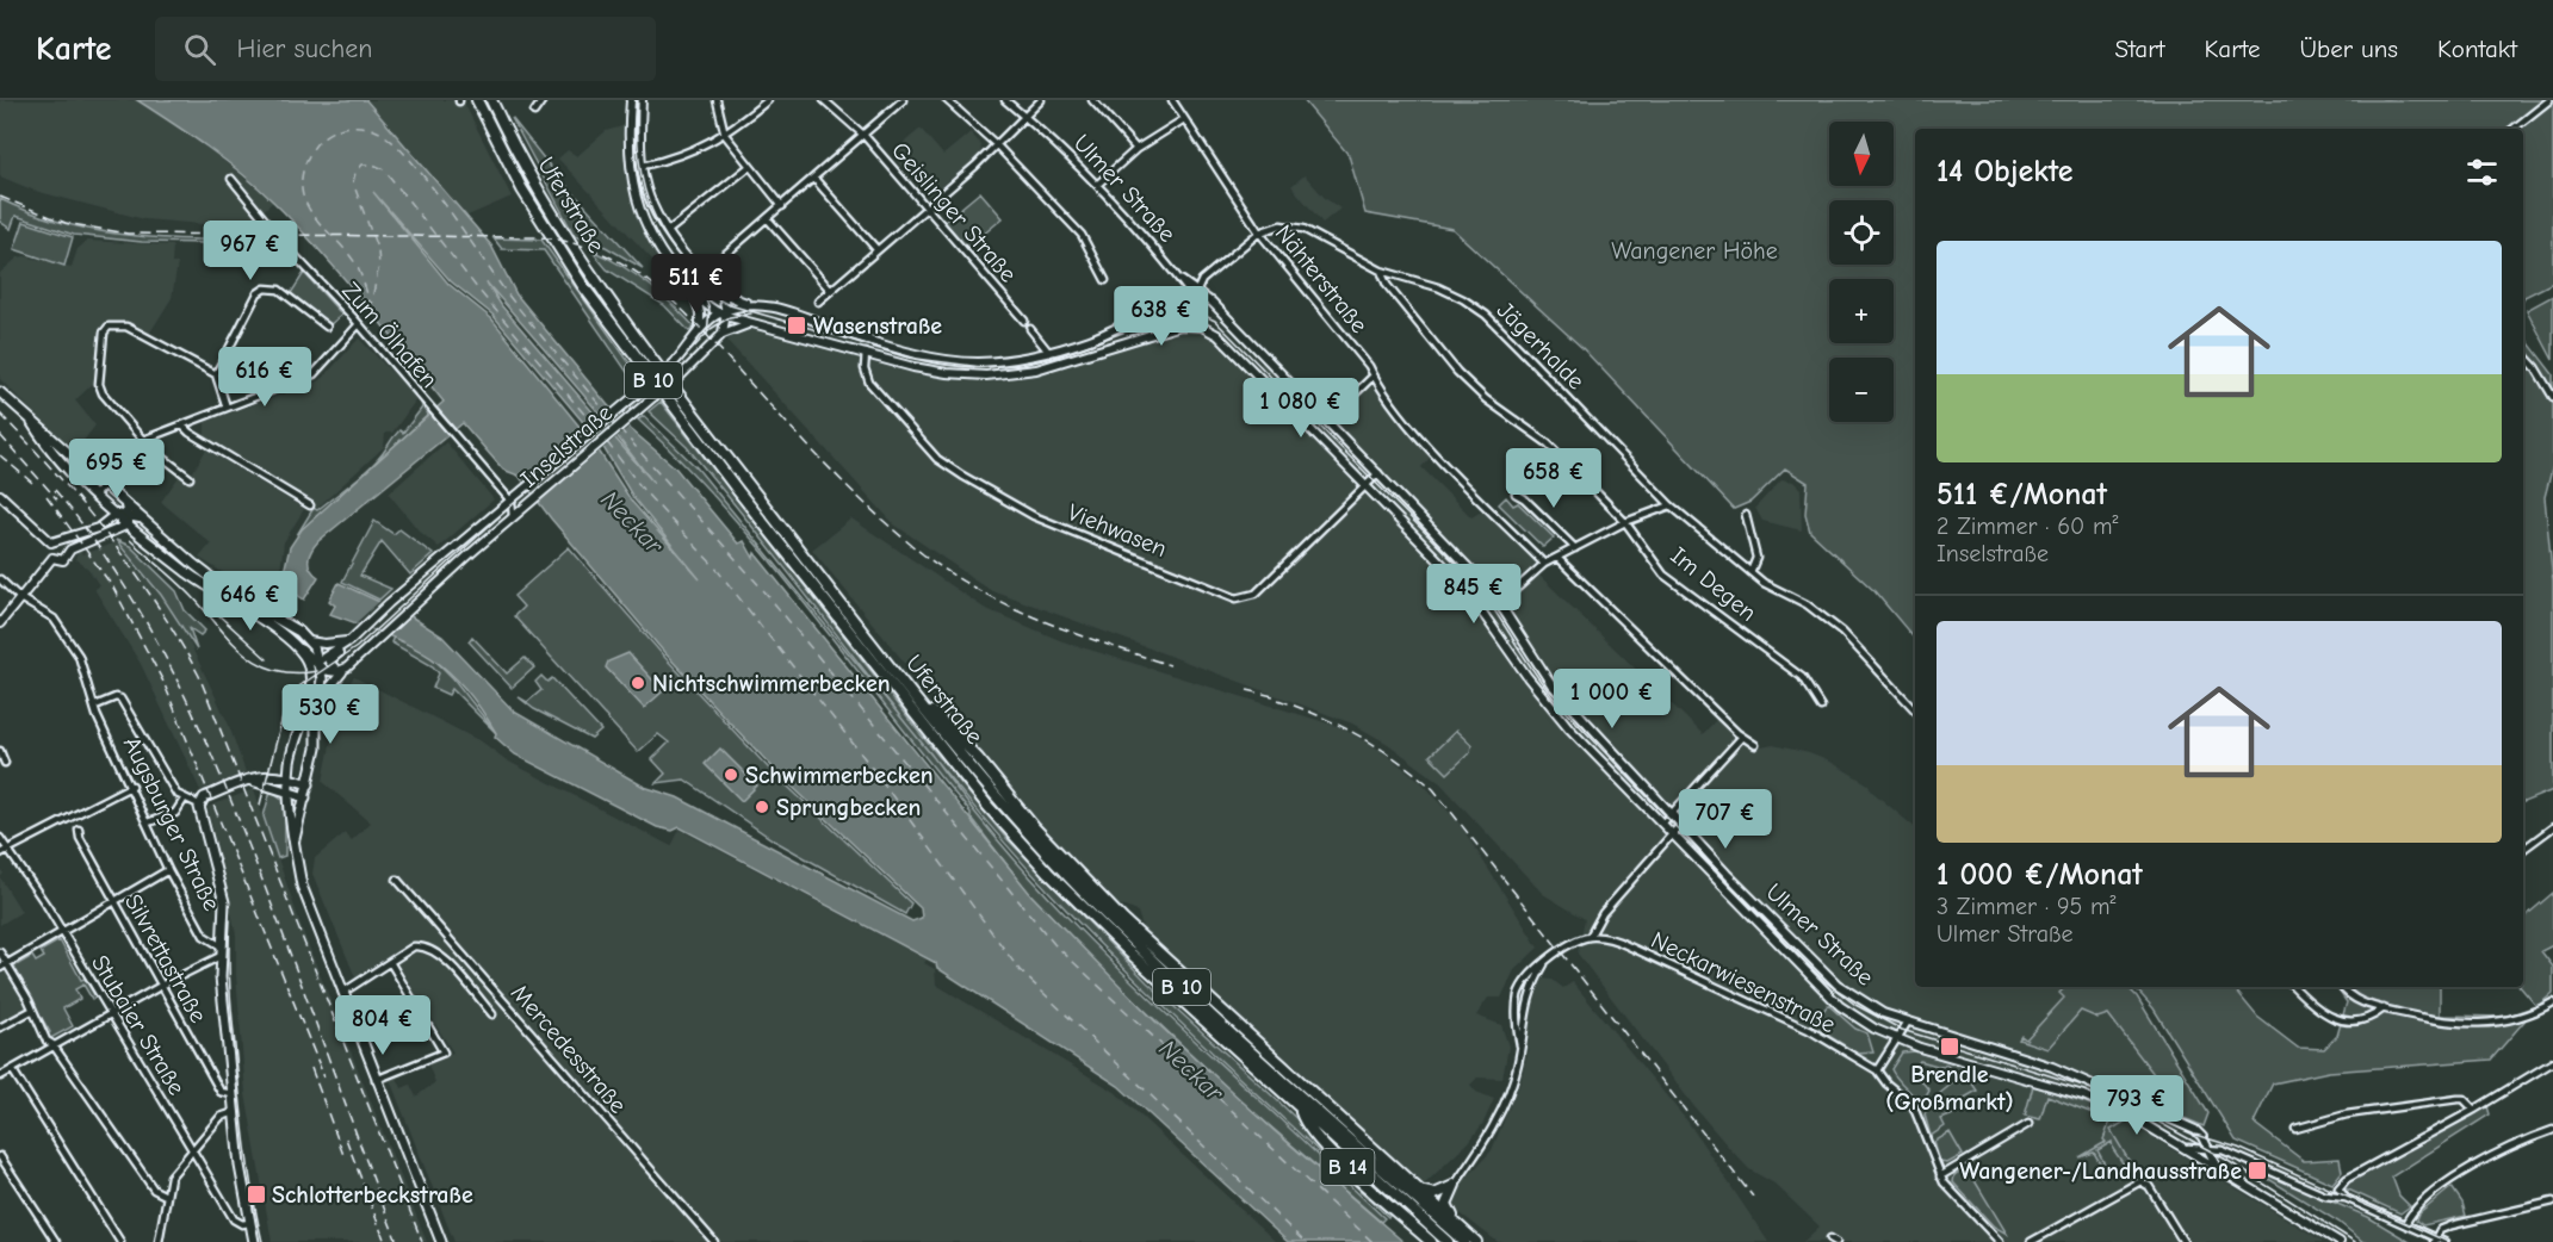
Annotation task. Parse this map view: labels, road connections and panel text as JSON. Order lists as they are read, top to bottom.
{
  "streets": {
    "highway": ["Uferstraße", "B 10", "B 14"],
    "street": [
      "Ulmer Straße",
      "Geislinger Straße",
      "Nähterstraße",
      "Zum Ölhafen",
      "Jägerhalde",
      "Inselstraße",
      "Viehwasen",
      "Im Degen",
      "Augsburger Straße",
      "Silvrettastraße",
      "Neckarwiesenstraße",
      "Stubaier Straße",
      "Mercedesstraße"
    ]
  },
  "crossings": [
    ["Ulmer Straße", "Inselstraße"],
    ["Ulmer Straße", "Viehwasen"],
    ["Uferstraße", "B 14"],
    ["Nähterstraße", "Jägerhalde"],
    ["Zum Ölhafen", "Inselstraße"],
    ["Jägerhalde", "Im Degen"]
  ],
  "water": ["Neckar"],
  "parks": ["Wangener Höhe"],
  "places": {
    "transit": [
      "Wasenstraße",
      "Brendle (Großmarkt)",
      "Wangener-/Landhausstraße",
      "Schlotterbeckstraße"
    ],
    "other": ["Nichtschwimmerbecken", "Schwimmerbecken", "Sprungbecken"]
  },
  "north": "bottom",
  "page": {
    "header": "Karte",
    "search": "Hier suchen",
    "nav": [
      "Start",
      "Karte",
      "Über uns",
      "Kontakt"
    ],
    "map_buttons": ["+", "−"],
    "heading": "14 Objekte",
    "list": [
      {
        "name": "511 €/Monat",
        "note": "2 Zimmer · 60 m² · Inselstraße"
      },
      {
        "name": "1 000 €/Monat",
        "note": "3 Zimmer · 95 m² · Ulmer Straße"
      }
    ],
    "price": [
      "967 €",
      "511 €",
      "638 €",
      "616 €",
      "1 080 €",
      "695 €",
      "658 €",
      "845 €",
      "646 €",
      "1 000 €",
      "530 €",
      "707 €",
      "804 €",
      "793 €"
    ]
  }
}
